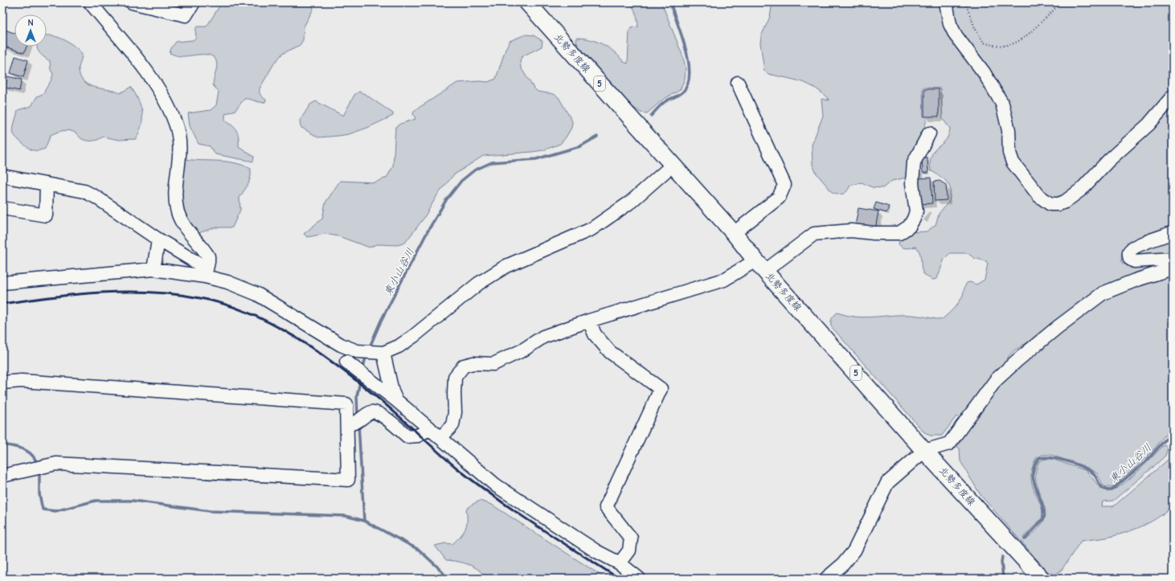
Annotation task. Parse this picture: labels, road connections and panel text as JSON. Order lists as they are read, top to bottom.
{
  "streets": {
    "main road": ["北勢多度線", "5"]
  },
  "water": ["東小山谷川"],
  "north": "top"
}
